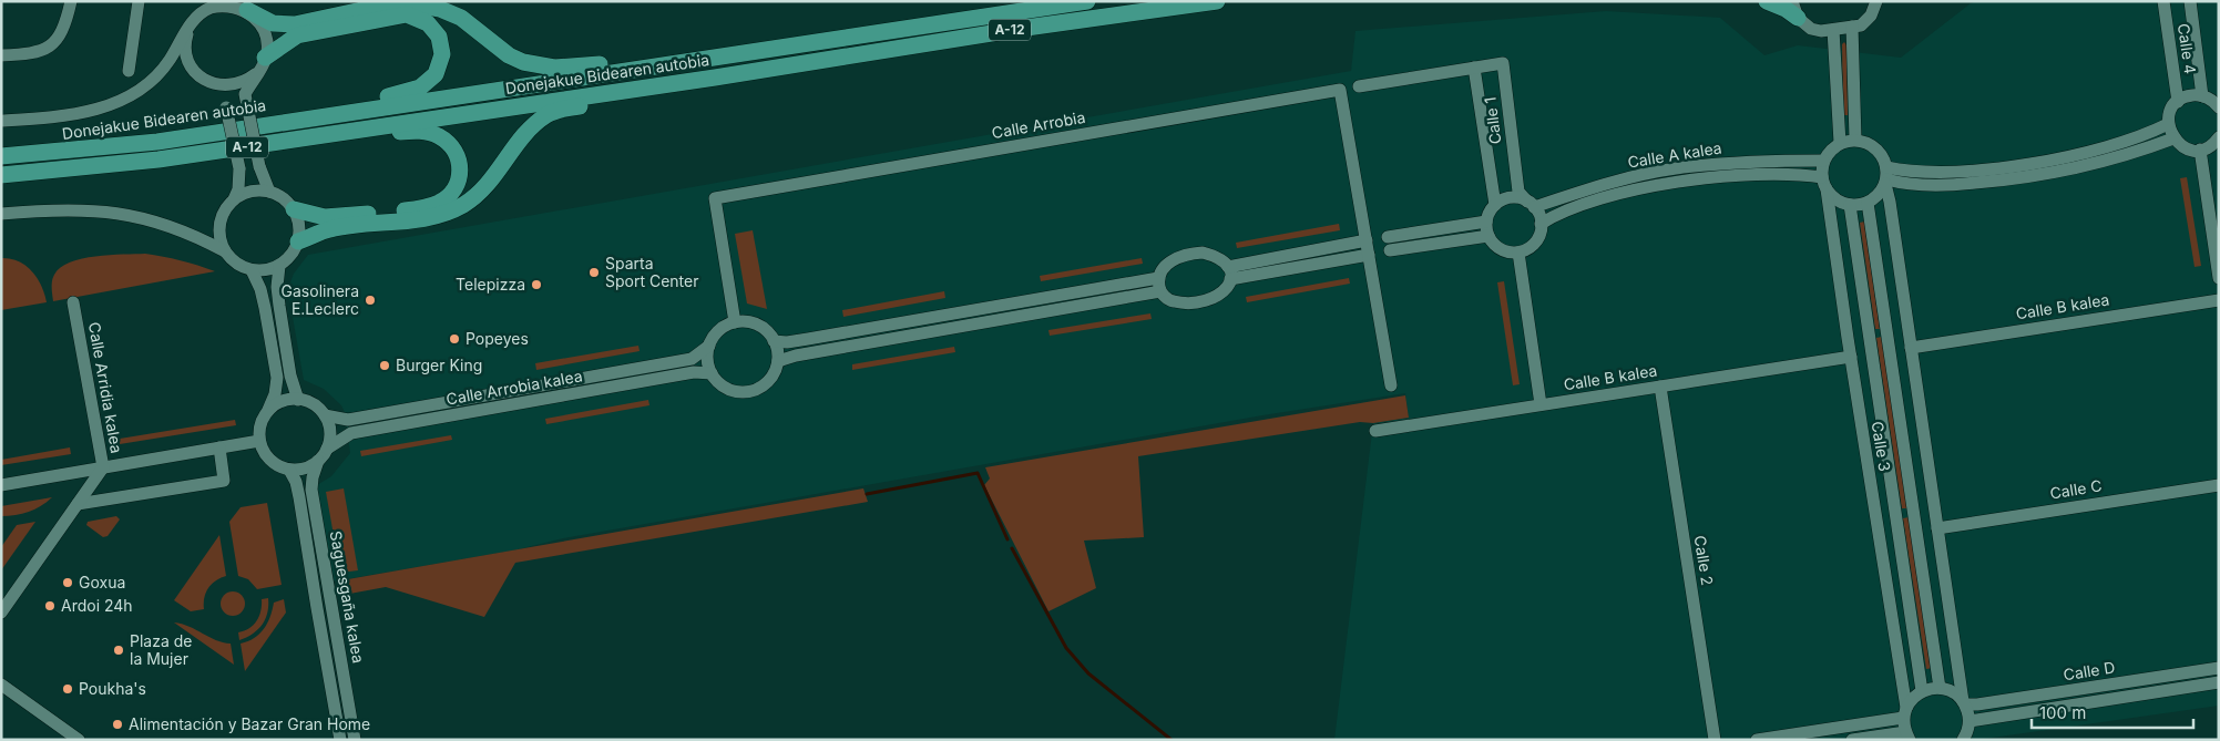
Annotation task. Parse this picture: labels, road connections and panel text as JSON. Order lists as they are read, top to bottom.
{
  "streets": {
    "highway": ["A-12", "Donejakue Bidearen autobia"],
    "street": [
      "Calle 4",
      "Calle 1",
      "Calle Arrobia",
      "Calle A kalea",
      "Calle B kalea",
      "Calle Arridia kalea",
      "Calle Arrobia kalea",
      "Calle 3",
      "Calle C",
      "Calle 2",
      "Saguesgaña kalea",
      "Calle D"
    ]
  },
  "crossings": [
    ["Calle 1", "Calle A kalea"],
    ["Calle Arrobia", "Calle Arrobia kalea"],
    ["Calle A kalea", "Calle 3"],
    ["Calle B kalea", "Calle 3"],
    ["Calle B kalea", "Calle 2"],
    ["Calle Arrobia kalea", "Saguesgaña kalea"]
  ],
  "places": [
    "Sparta Sport Center",
    "Telepizza",
    "Gasolinera E.Leclerc",
    "Popeyes",
    "Burger King",
    "Goxua",
    "Ardoi 24h",
    "Plaza de la Mujer",
    "Poukha's",
    "Alimentación y Bazar Gran Home"
  ],
  "scale_bar": "100 m"
}
